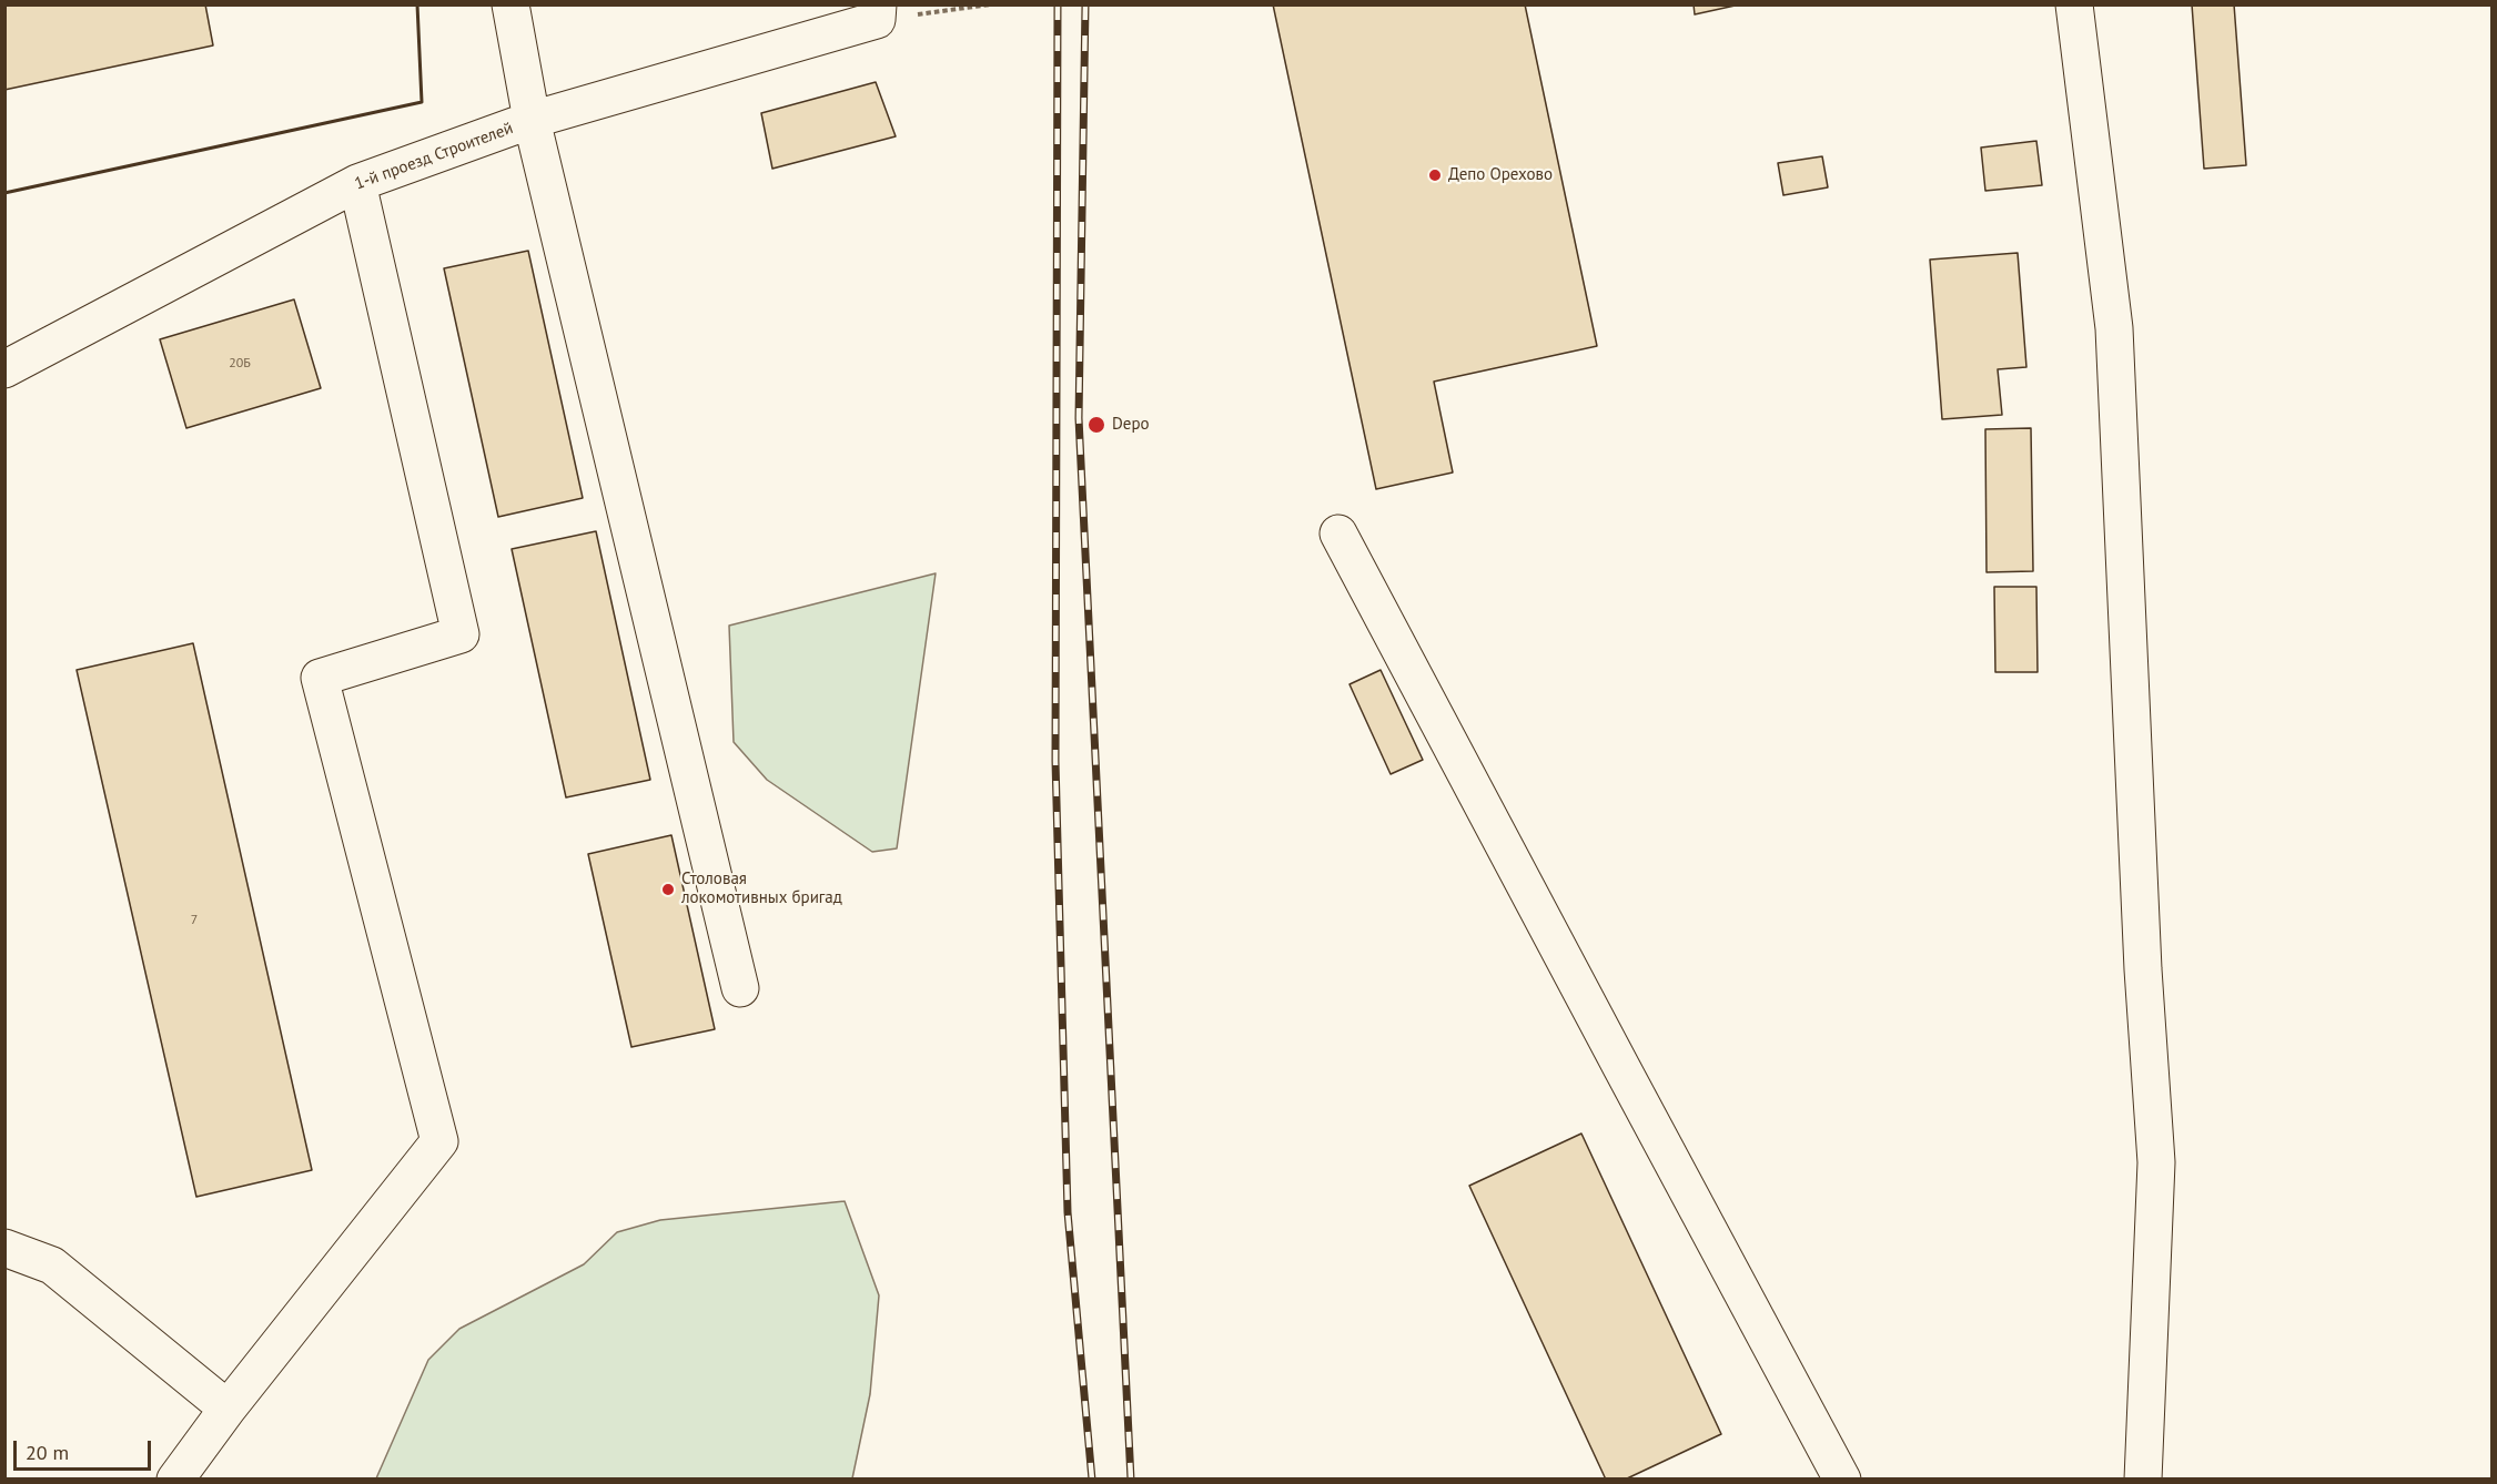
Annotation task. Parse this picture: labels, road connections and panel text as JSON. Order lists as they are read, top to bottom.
{
  "streets": {
    "street": ["1-й проезд Строителей"]
  },
  "places": ["Депо Орехово", "Depo", "Столовая локомотивных бригад"],
  "house_numbers": ["20Б", "7"],
  "scale_bar": "20 m"
}
